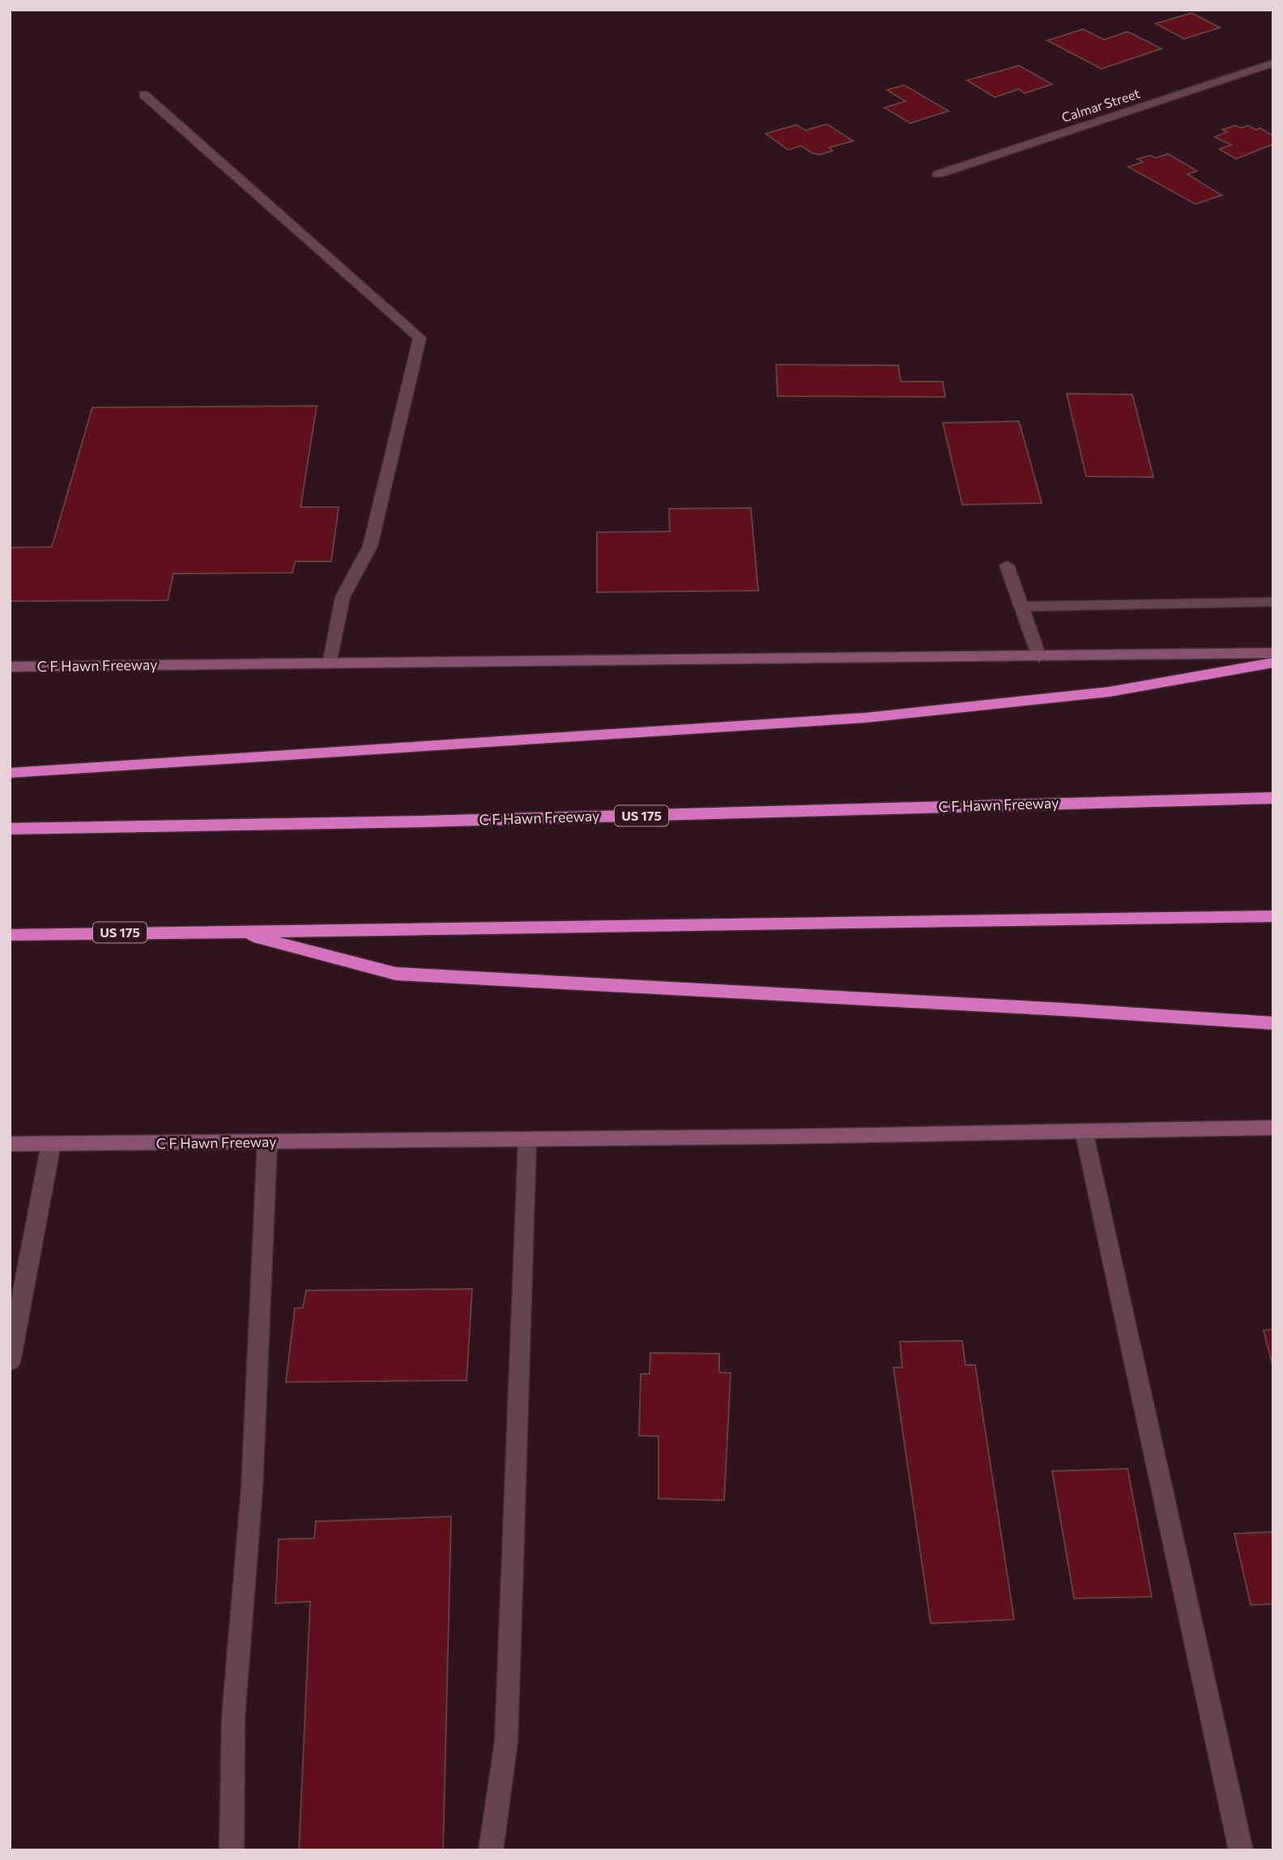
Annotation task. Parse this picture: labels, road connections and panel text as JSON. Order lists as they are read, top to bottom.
{
  "streets": {
    "highway": ["C F Hawn Freeway", "US 175"],
    "street": ["Calmar Street"]
  }
}
